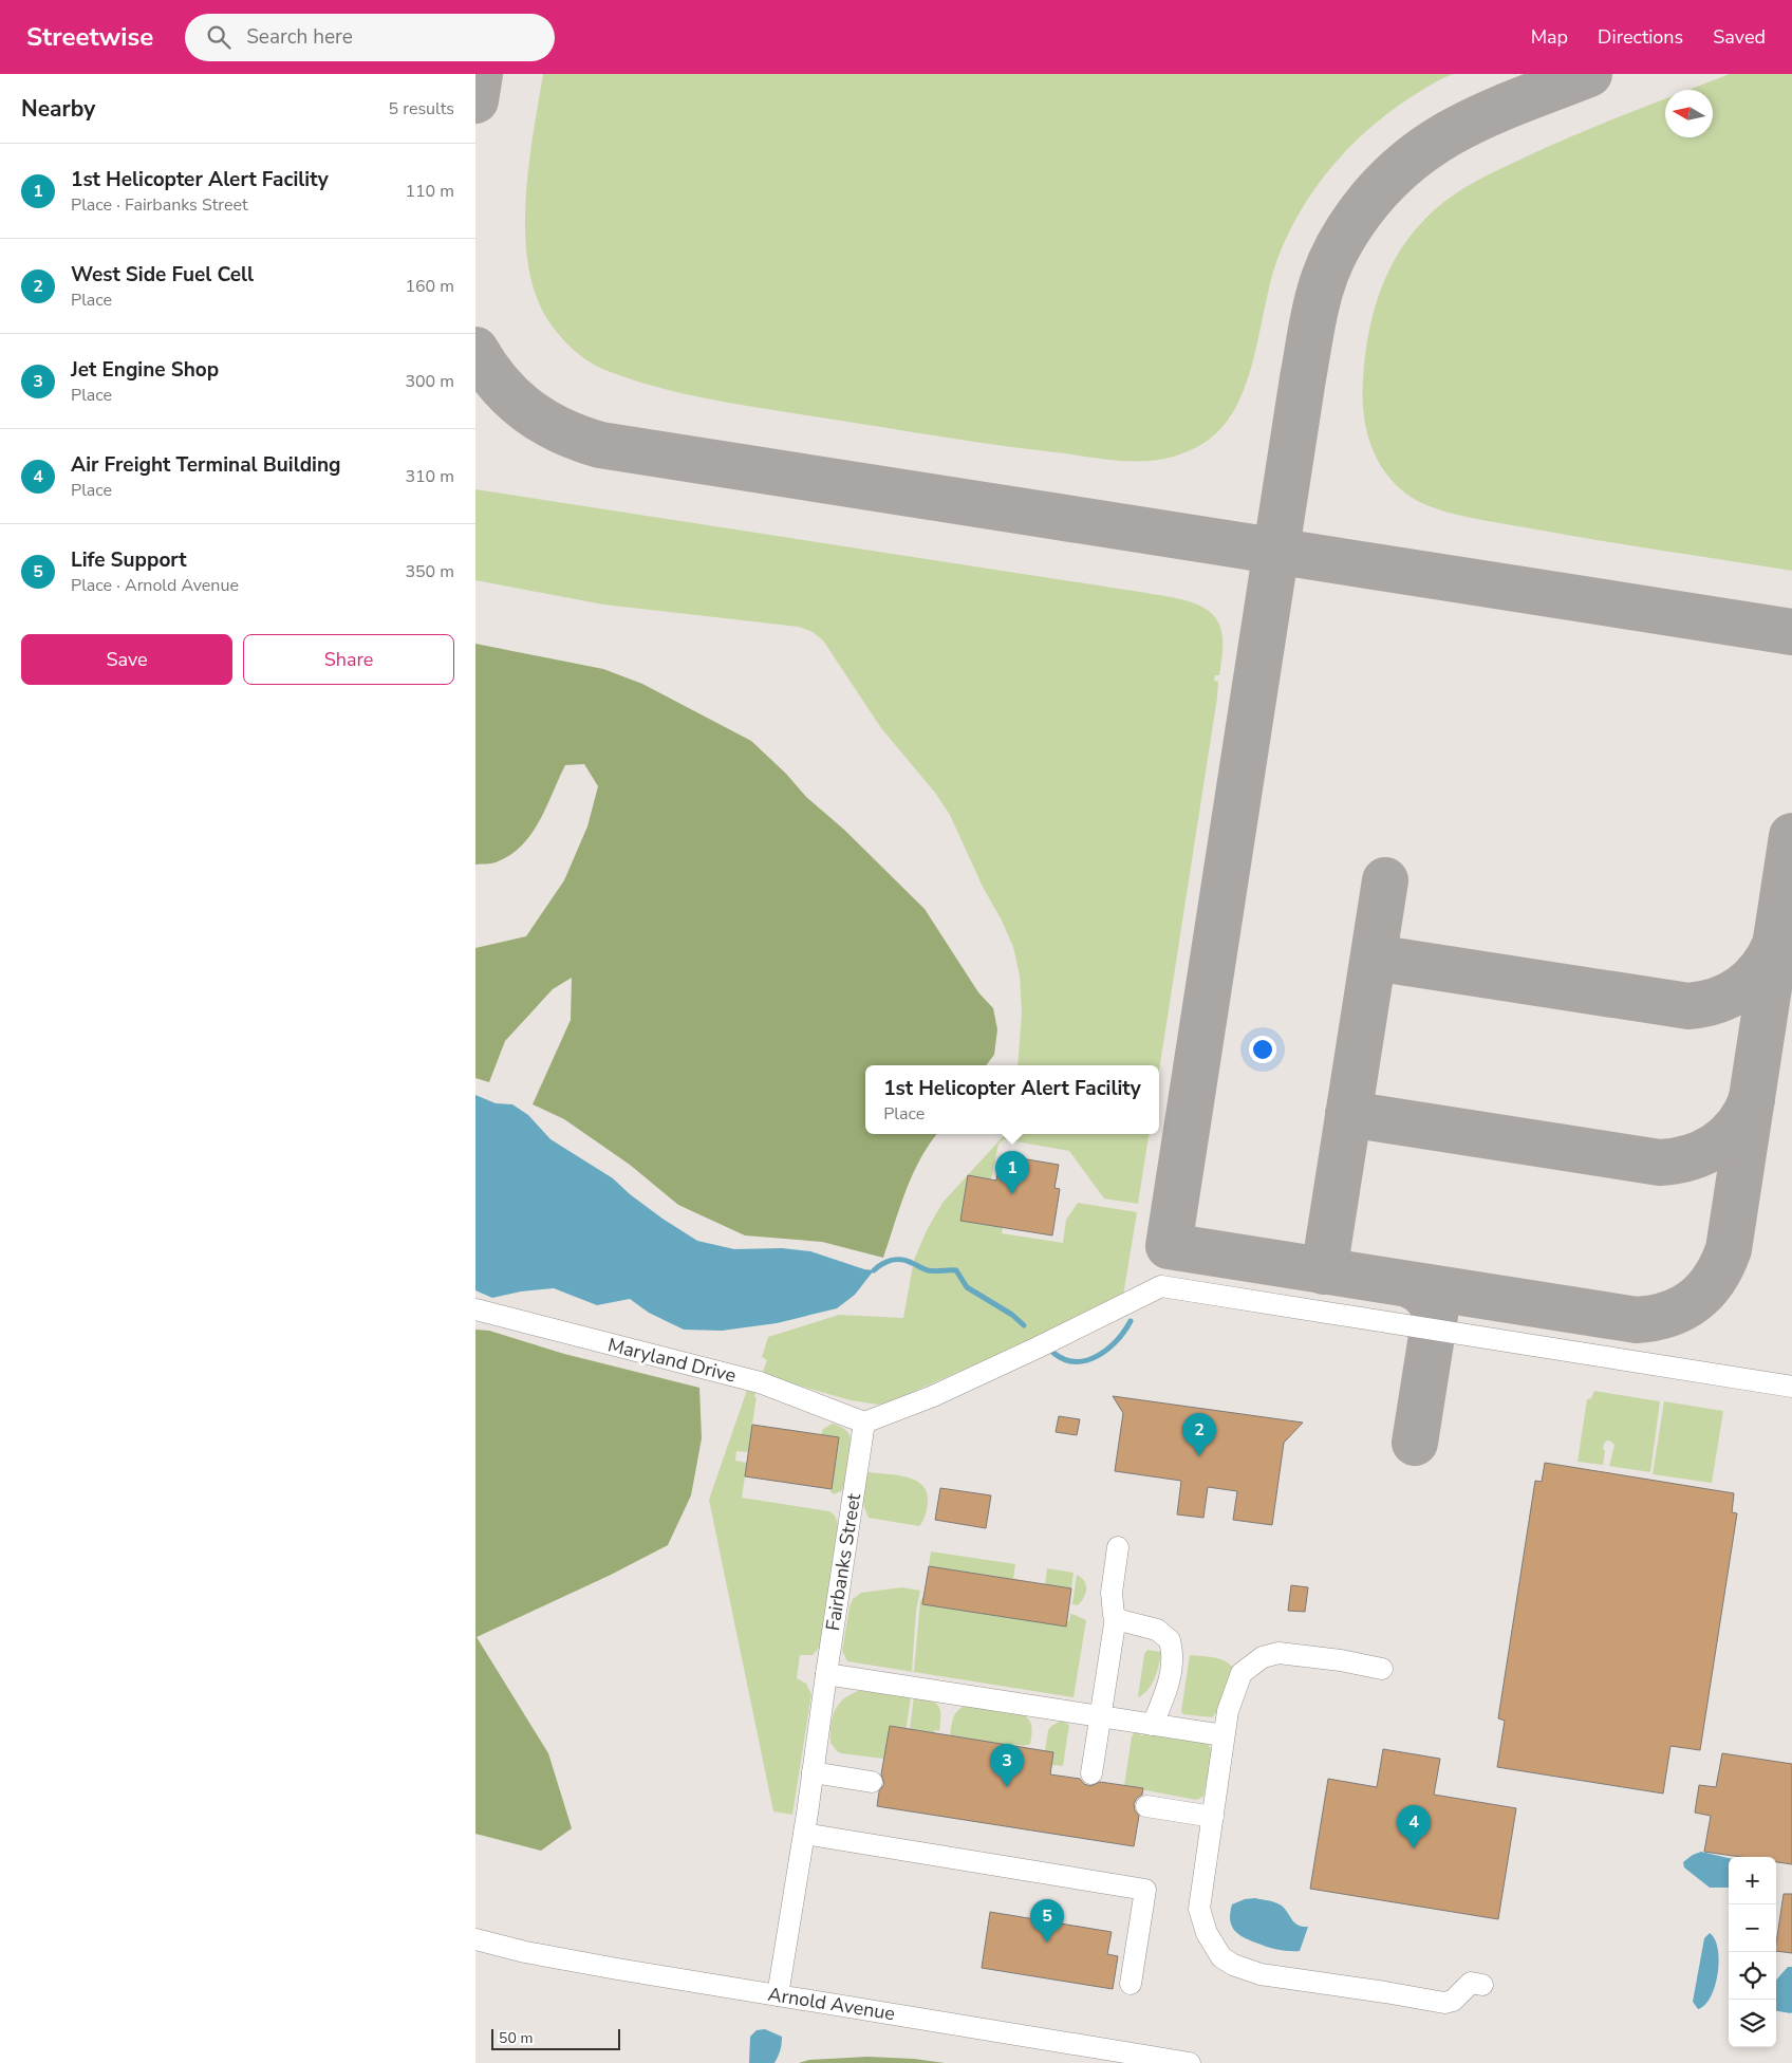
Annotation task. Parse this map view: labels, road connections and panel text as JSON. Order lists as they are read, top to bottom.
{
  "streets": {
    "street": ["Maryland Drive", "Fairbanks Street", "Arnold Avenue"]
  },
  "crossings": [
    ["Maryland Drive", "Fairbanks Street"],
    ["Fairbanks Street", "Arnold Avenue"]
  ],
  "scale_bar": "50 m",
  "north": "left",
  "page": {
    "header": "Streetwise",
    "search": "Search here",
    "nav": ["Map", "Directions", "Saved"],
    "heading": ["Nearby", "5 results"],
    "list": [
      {
        "mark": "1",
        "name": "1st Helicopter Alert Facility",
        "note": "Place · Fairbanks Street",
        "value": "110 m"
      },
      {
        "mark": "2",
        "name": "West Side Fuel Cell",
        "note": "Place",
        "value": "160 m"
      },
      {
        "mark": "3",
        "name": "Jet Engine Shop",
        "note": "Place",
        "value": "300 m"
      },
      {
        "mark": "4",
        "name": "Air Freight Terminal Building",
        "note": "Place",
        "value": "310 m"
      },
      {
        "mark": "5",
        "name": "Life Support",
        "note": "Place · Arnold Avenue",
        "value": "350 m"
      }
    ],
    "buttons": ["Save", "Share"],
    "popup": ["1st Helicopter Alert Facility", "Place"],
    "pins": [
      "1",
      "2",
      "3",
      "4",
      "5"
    ],
    "map_buttons": ["+", "−"],
    "scale": "50 m"
  }
}
